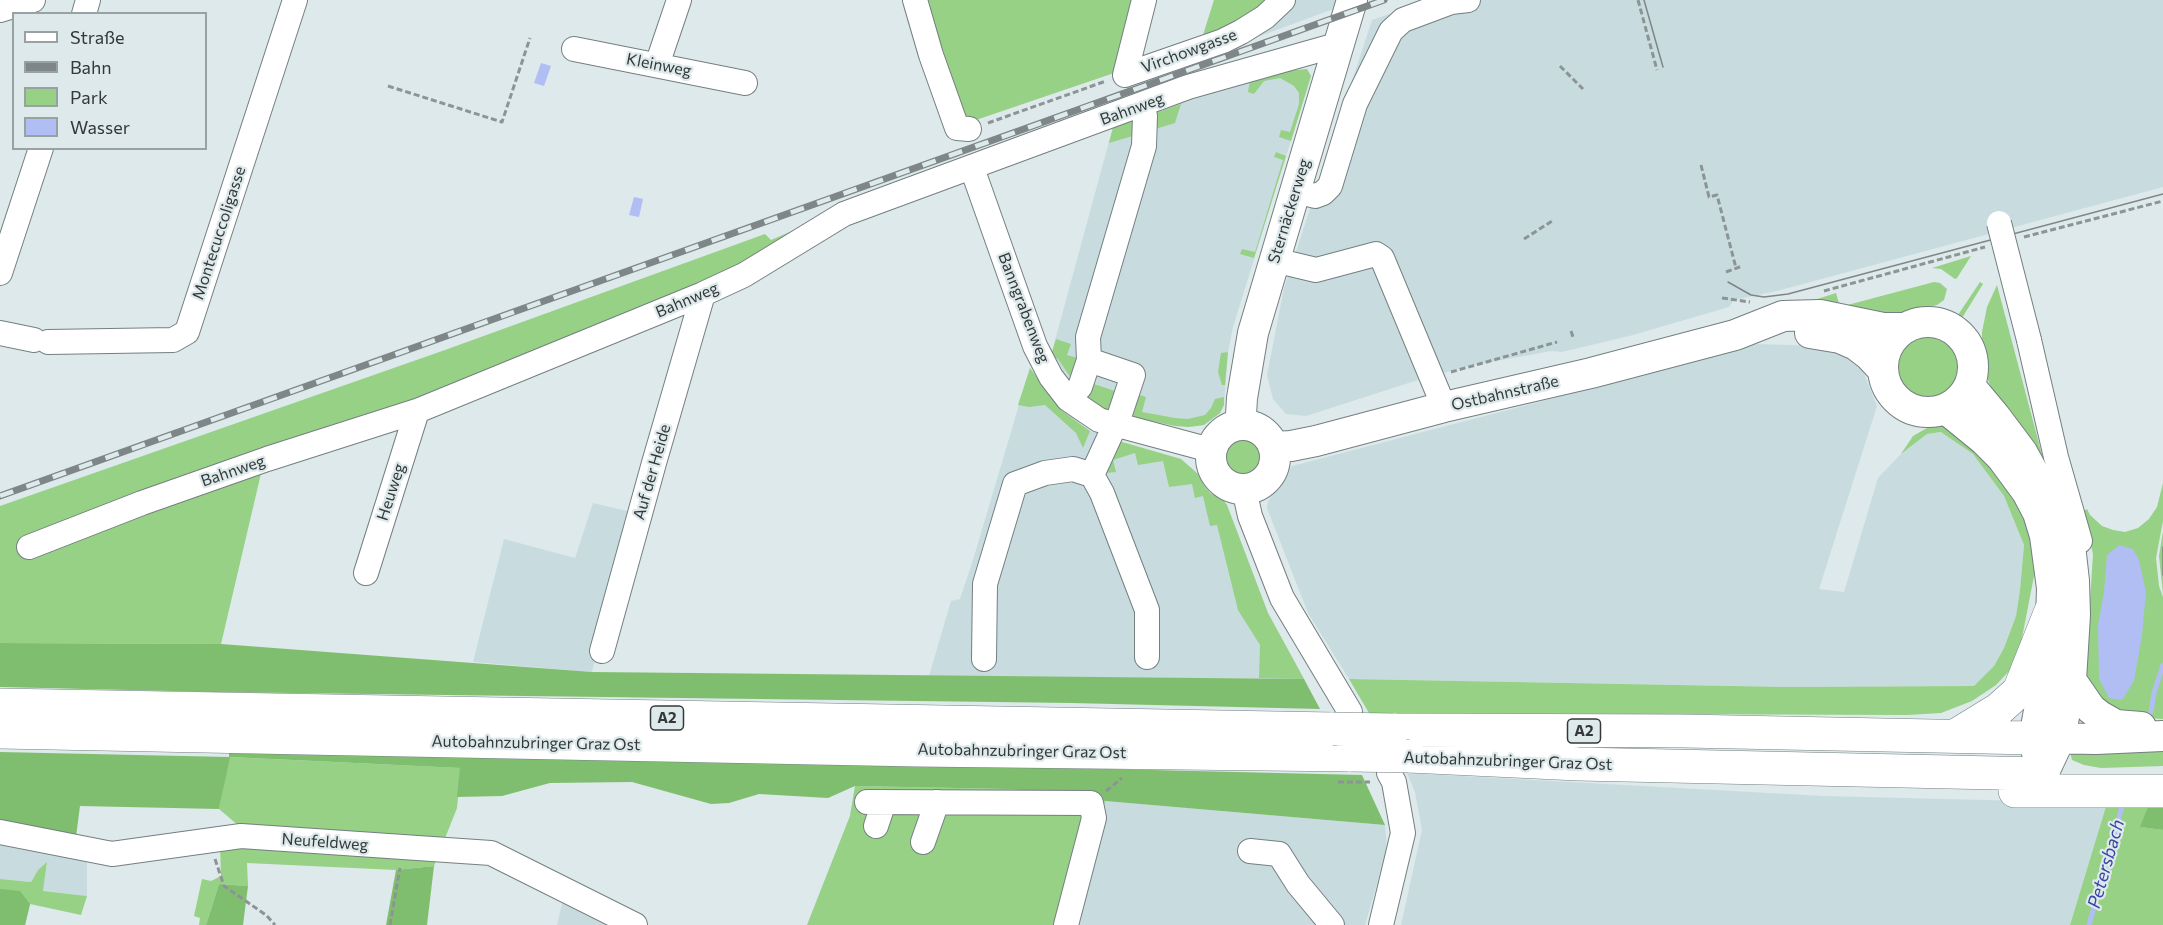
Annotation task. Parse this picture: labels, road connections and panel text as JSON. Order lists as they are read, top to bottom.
{
  "streets": {
    "highway": ["A2", "Autobahnzubringer Graz Ost"],
    "main road": ["Sternäckerweg", "Ostbahnstraße"],
    "street": [
      "Virchowgasse",
      "Kleinweg",
      "Bahnweg",
      "Montecuccoligasse",
      "Banngrabenweg",
      "Auf der Heide",
      "Heuweg",
      "Neufeldweg"
    ]
  },
  "crossings": [
    ["Bahnweg", "Sternäckerweg"],
    ["Bahnweg", "Banngrabenweg"],
    ["Bahnweg", "Auf der Heide"],
    ["Bahnweg", "Heuweg"],
    ["Sternäckerweg", "Banngrabenweg"],
    ["Sternäckerweg", "Ostbahnstraße"],
    ["Banngrabenweg", "Ostbahnstraße"]
  ],
  "water": ["Petersbach"],
  "legend": [
    "Straße",
    "Bahn",
    "Park",
    "Wasser"
  ]
}
